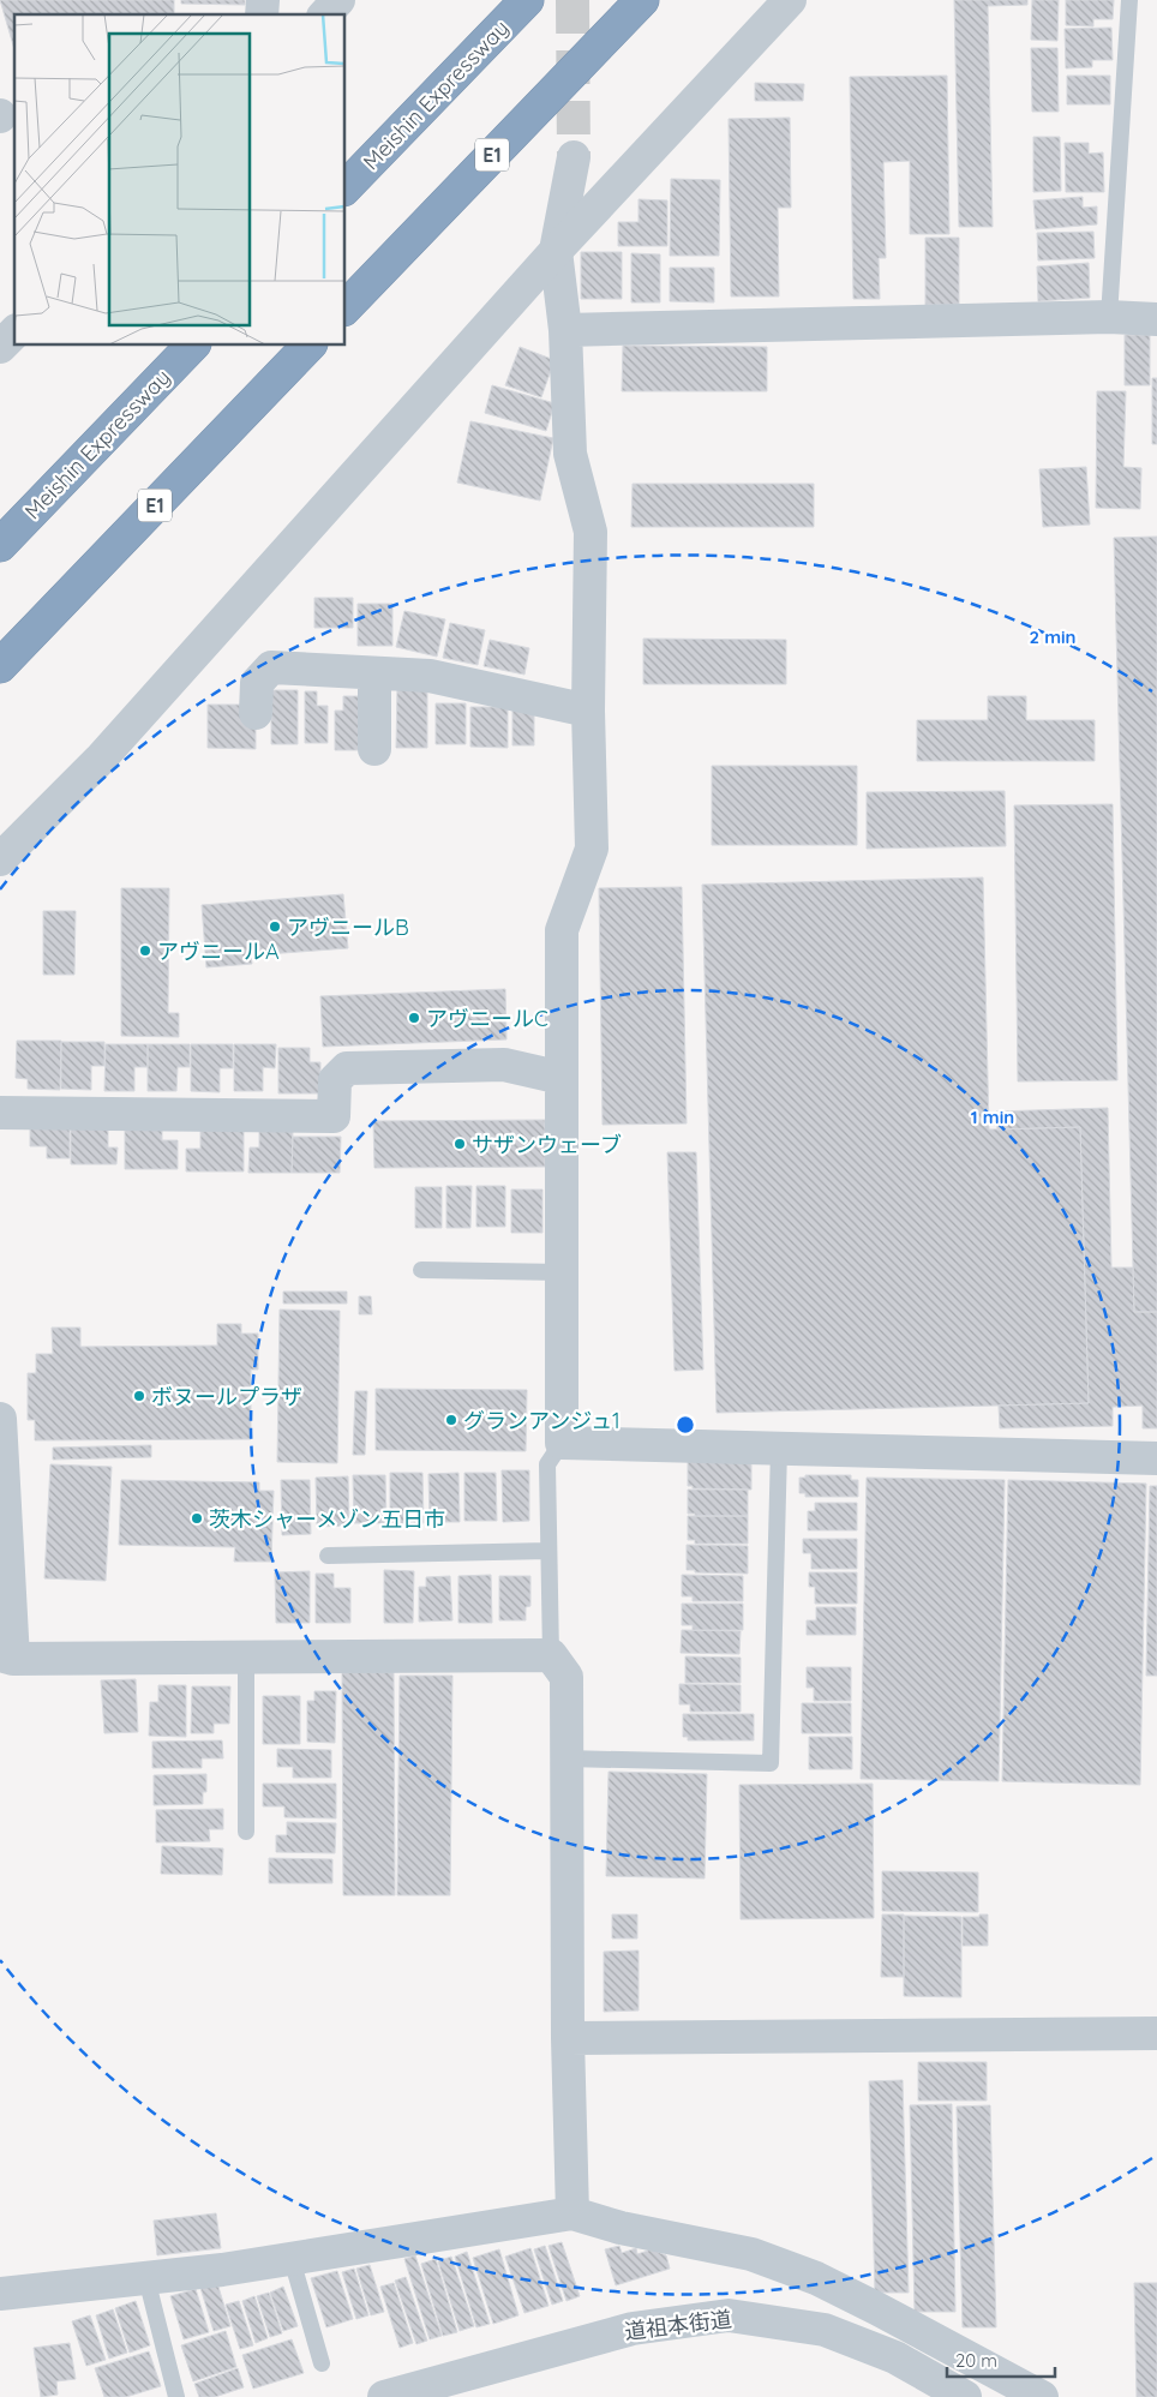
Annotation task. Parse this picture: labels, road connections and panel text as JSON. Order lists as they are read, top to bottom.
{
  "streets": {
    "highway": ["Meishin Expressway", "E1"],
    "street": ["道祖本街道"]
  },
  "places": [
    "アヴニールB",
    "アヴニールA",
    "アヴニールC",
    "サザンウェーブ",
    "ボヌールプラザ",
    "グランアンジュ1",
    "茨木シャーメゾン五日市"
  ],
  "scale_bar": "20 m",
  "rings": ["2 min", "1 min"]
}
